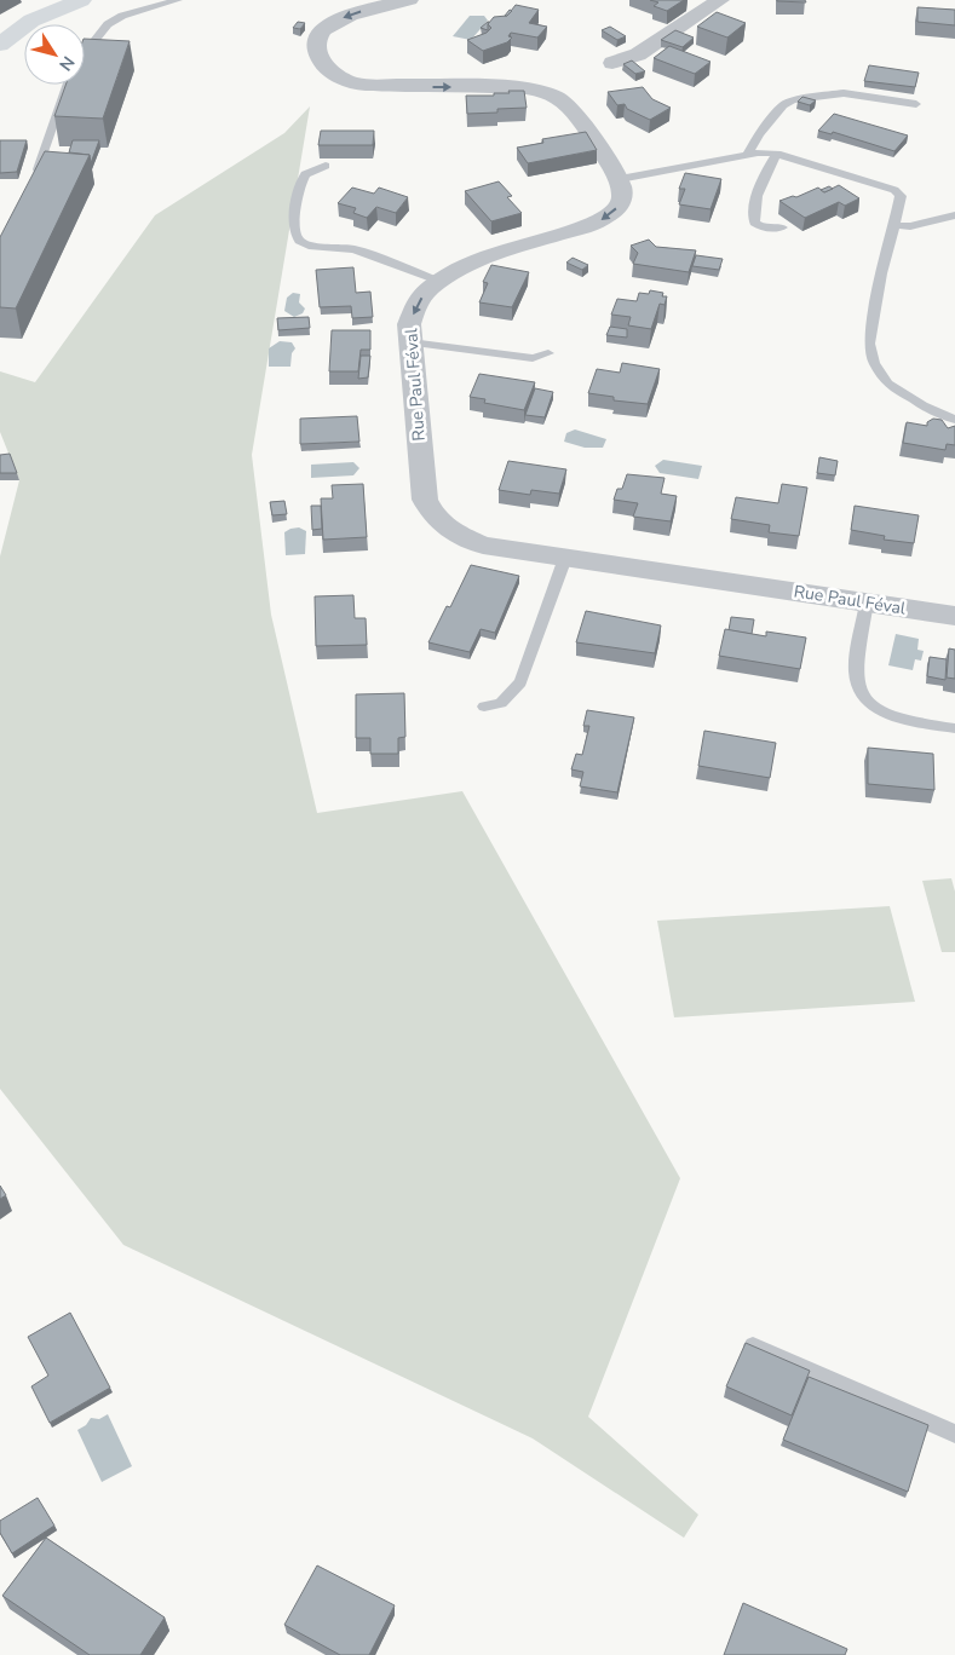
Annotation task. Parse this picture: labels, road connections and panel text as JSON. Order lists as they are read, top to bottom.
{
  "streets": {
    "street": ["Rue Paul Féval"]
  },
  "north": "bottom right"
}
